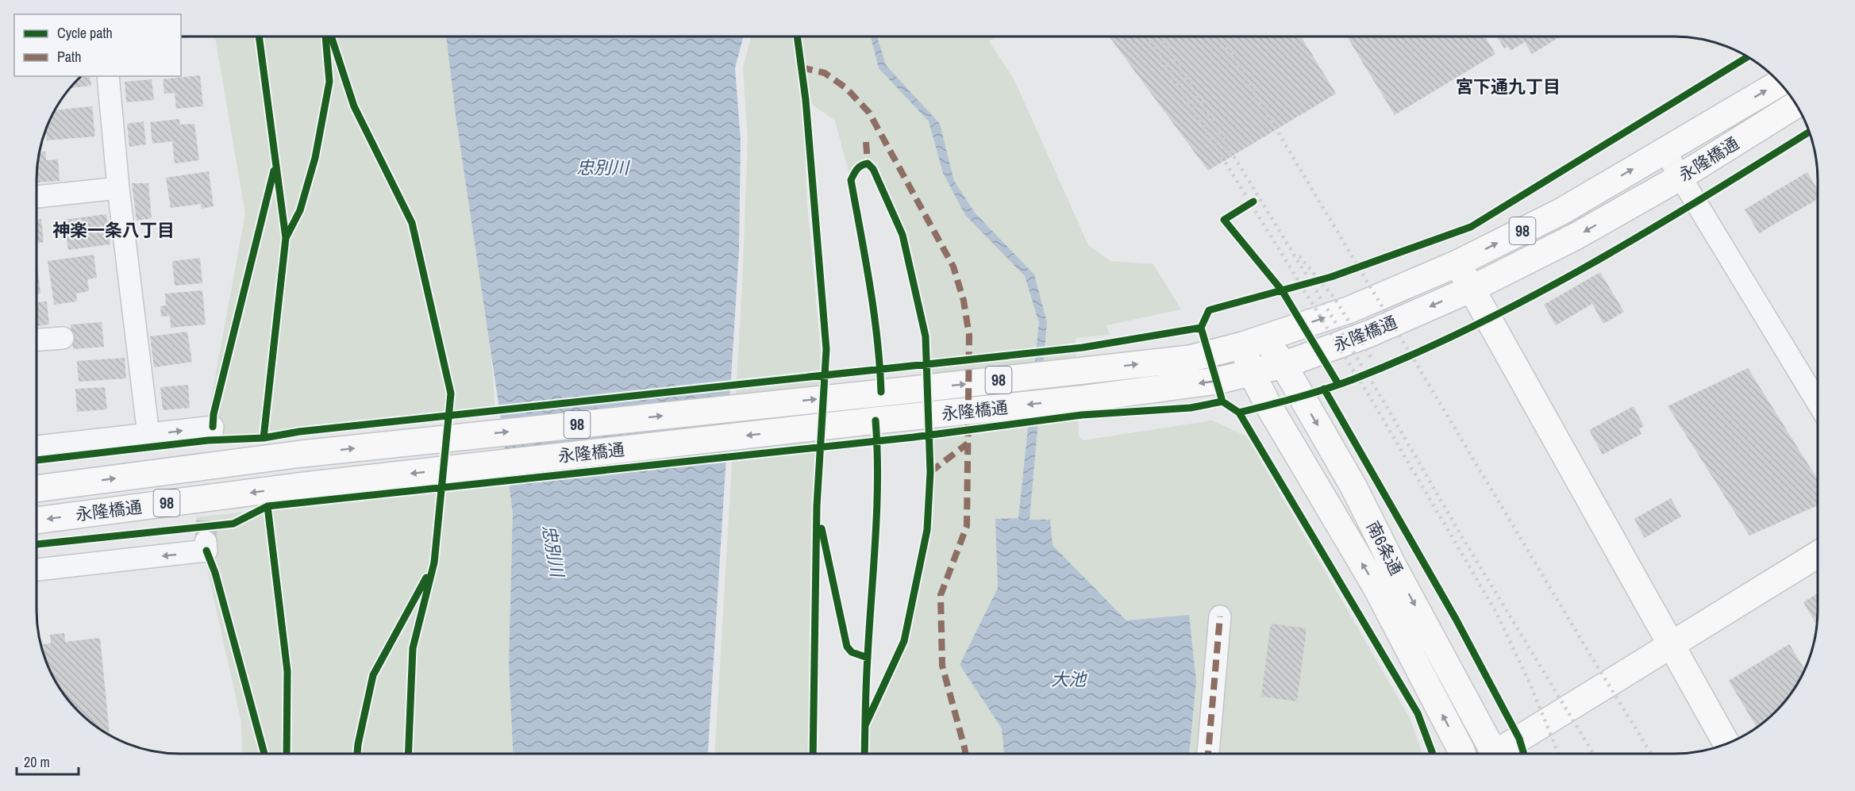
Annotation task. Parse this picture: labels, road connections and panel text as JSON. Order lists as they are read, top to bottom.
{
  "streets": {
    "main road": ["永隆橋通", "98", "南6条通"]
  },
  "crossings": [
    ["永隆橋通", "南6条通"]
  ],
  "districts": ["宮下通九丁目", "神楽一条八丁目"],
  "water": ["忠別川", "大池"],
  "legend": ["Cycle path", "Path"],
  "scale_bar": "20 m"
}
